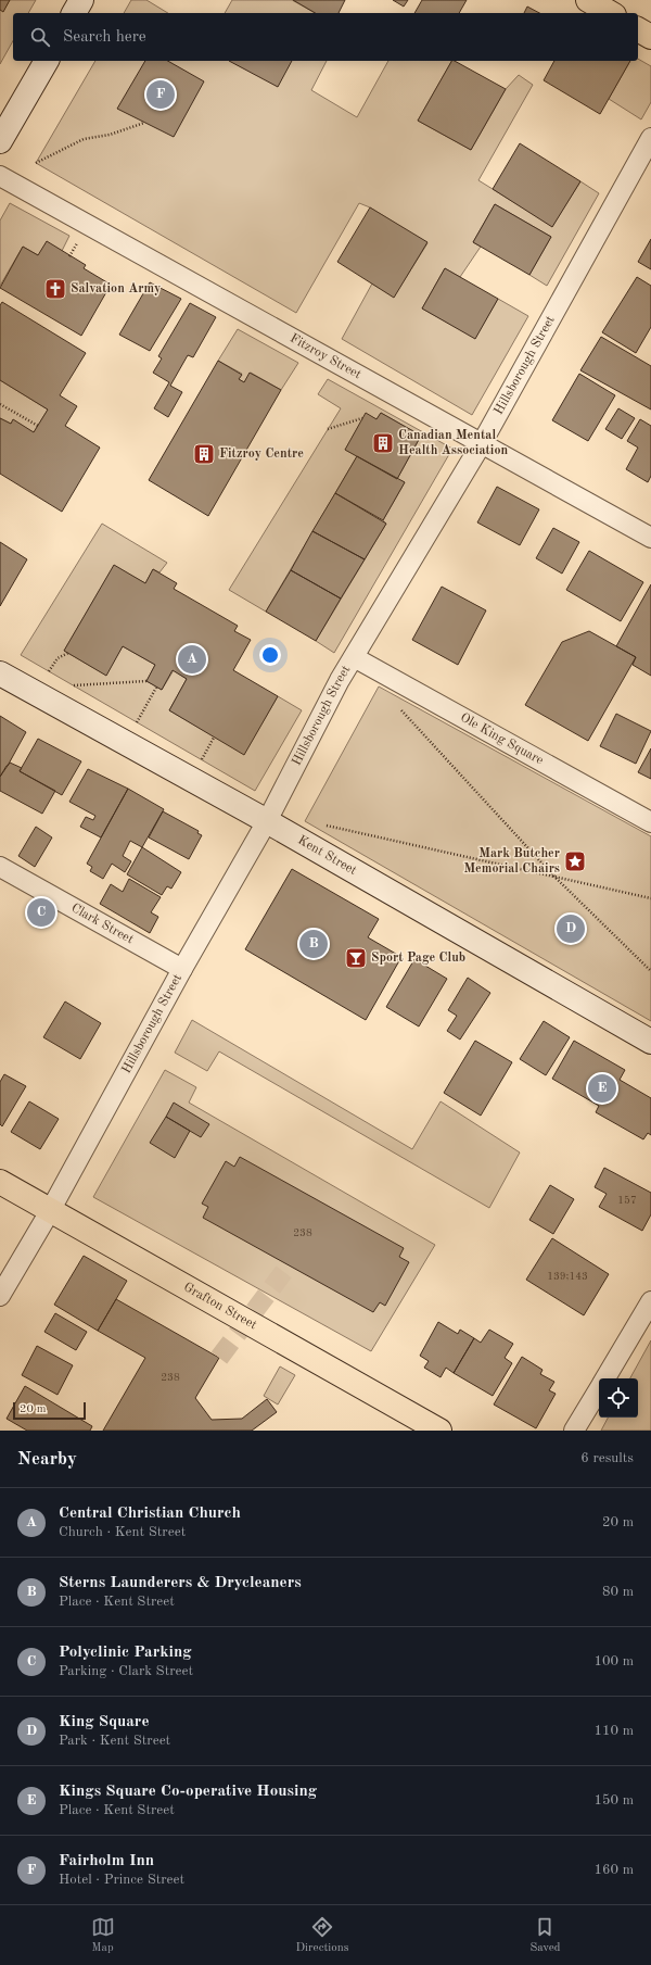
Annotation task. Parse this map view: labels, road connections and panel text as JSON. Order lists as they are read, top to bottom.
{
  "streets": {
    "main road": ["Grafton Street"],
    "street": [
      "Fitzroy Street",
      "Hillsborough Street",
      "Ole King Square",
      "Kent Street",
      "Clark Street"
    ]
  },
  "crossings": [
    ["Fitzroy Street", "Hillsborough Street"],
    ["Hillsborough Street", "Ole King Square"],
    ["Hillsborough Street", "Kent Street"],
    ["Hillsborough Street", "Clark Street"],
    ["Hillsborough Street", "Grafton Street"]
  ],
  "places": {
    "church": ["Salvation Army"],
    "building": ["Canadian Mental Health Association", "Fitzroy Centre"],
    "place": ["Mark Butcher Memorial Chairs"],
    "bar": ["Sport Page Club"]
  },
  "house_numbers": [
    "157",
    "238",
    "139;143",
    "238"
  ],
  "scale_bar": "20 m",
  "page": {
    "search": "Search here",
    "pins": [
      "F",
      "A",
      "C",
      "D",
      "B",
      "E"
    ],
    "scale": "20 m",
    "heading": ["Nearby", "6 results"],
    "list": [
      {
        "mark": "A",
        "name": "Central Christian Church",
        "note": "Church · Kent Street",
        "value": "20 m"
      },
      {
        "mark": "B",
        "name": "Sterns Launderers & Drycleaners",
        "note": "Place · Kent Street",
        "value": "80 m"
      },
      {
        "mark": "C",
        "name": "Polyclinic Parking",
        "note": "Parking · Clark Street",
        "value": "100 m"
      },
      {
        "mark": "D",
        "name": "King Square",
        "note": "Park · Kent Street",
        "value": "110 m"
      },
      {
        "mark": "E",
        "name": "Kings Square Co-operative Housing",
        "note": "Place · Kent Street",
        "value": "150 m"
      },
      {
        "mark": "F",
        "name": "Fairholm Inn",
        "note": "Hotel · Prince Street",
        "value": "160 m"
      }
    ],
    "nav": ["Map", "Directions", "Saved"]
  }
}
